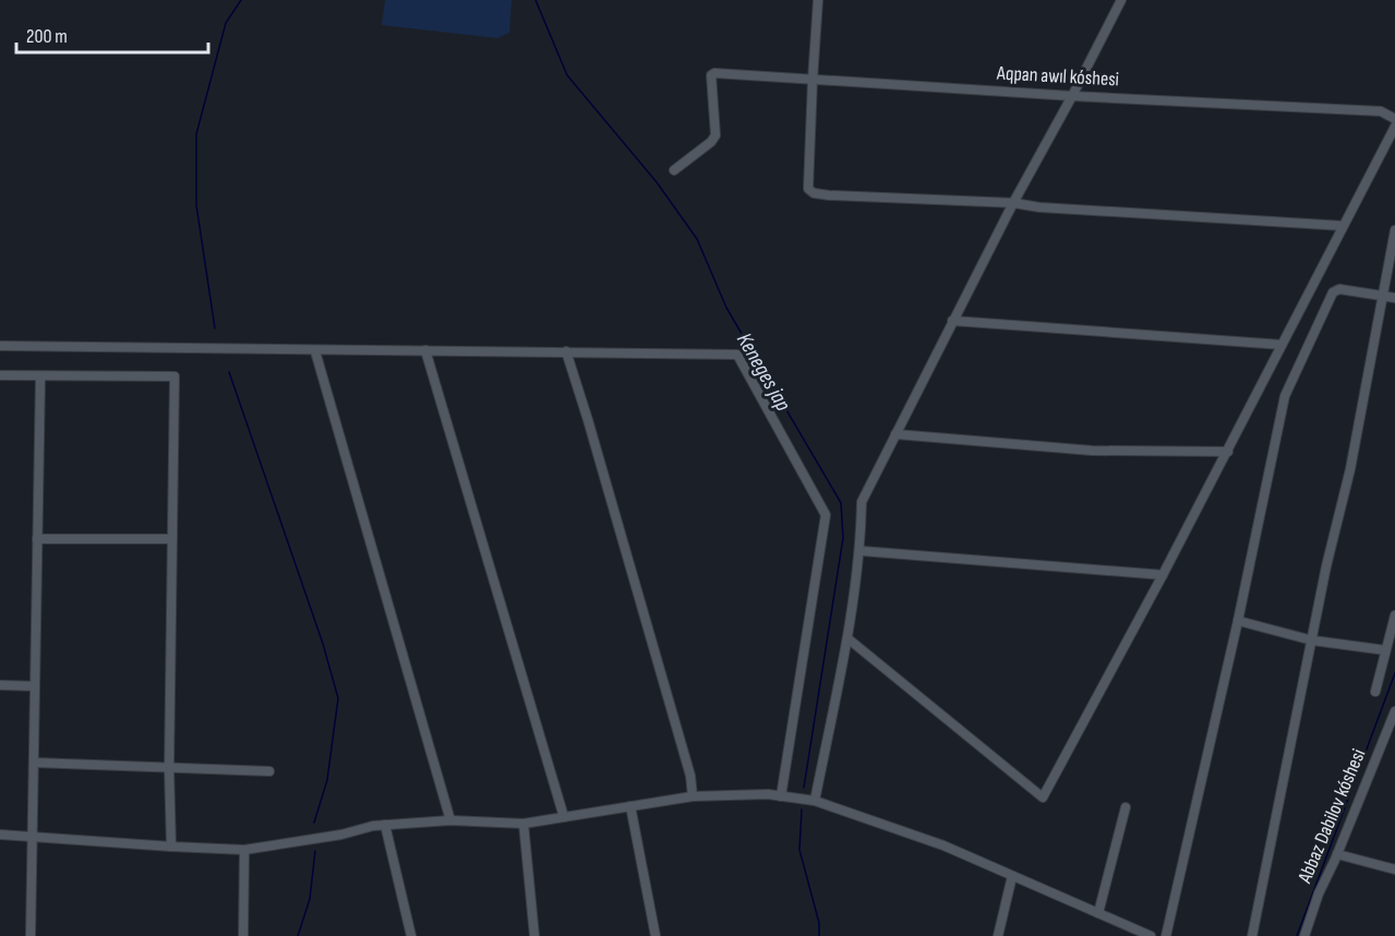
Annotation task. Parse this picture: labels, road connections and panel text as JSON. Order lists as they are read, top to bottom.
{
  "streets": {
    "street": ["Aqpan awıl kóshesi", "Abbaz Dabilov kóshesi"]
  },
  "water": ["Keneges jap"],
  "scale_bar": "200 m"
}
